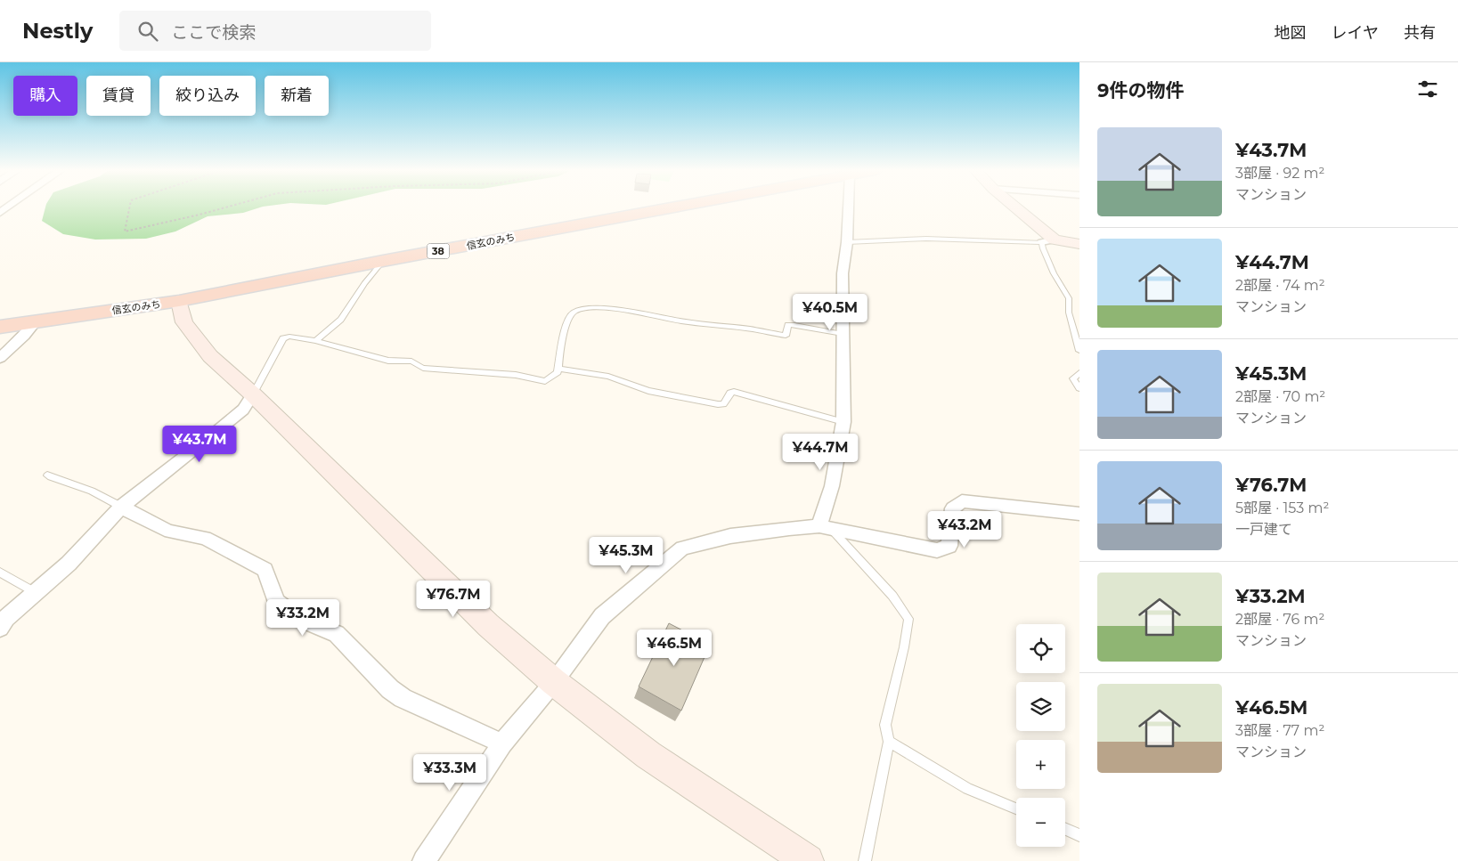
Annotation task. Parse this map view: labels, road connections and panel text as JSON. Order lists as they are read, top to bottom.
{
  "streets": {
    "main road": ["信玄のみち", "38"]
  },
  "page": {
    "header": "Nestly",
    "search": "ここで検索",
    "nav": ["地図", "レイヤ", "共有"],
    "heading": "9件の物件",
    "chip": [
      "購入",
      "賃貸",
      "絞り込み",
      "新着"
    ],
    "list": [
      {
        "name": "¥43.7M",
        "note": "3部屋 · 92 m² · マンション"
      },
      {
        "name": "¥44.7M",
        "note": "2部屋 · 74 m² · マンション"
      },
      {
        "name": "¥45.3M",
        "note": "2部屋 · 70 m² · マンション"
      },
      {
        "name": "¥76.7M",
        "note": "5部屋 · 153 m² · 一戸建て"
      },
      {
        "name": "¥33.2M",
        "note": "2部屋 · 76 m² · マンション"
      },
      {
        "name": "¥46.5M",
        "note": "3部屋 · 77 m² · マンション"
      }
    ],
    "price": [
      "¥40.5M",
      "¥43.7M",
      "¥44.7M",
      "¥43.2M",
      "¥45.3M",
      "¥76.7M",
      "¥33.2M",
      "¥46.5M",
      "¥33.3M"
    ],
    "map_buttons": ["+", "−"]
  }
}
